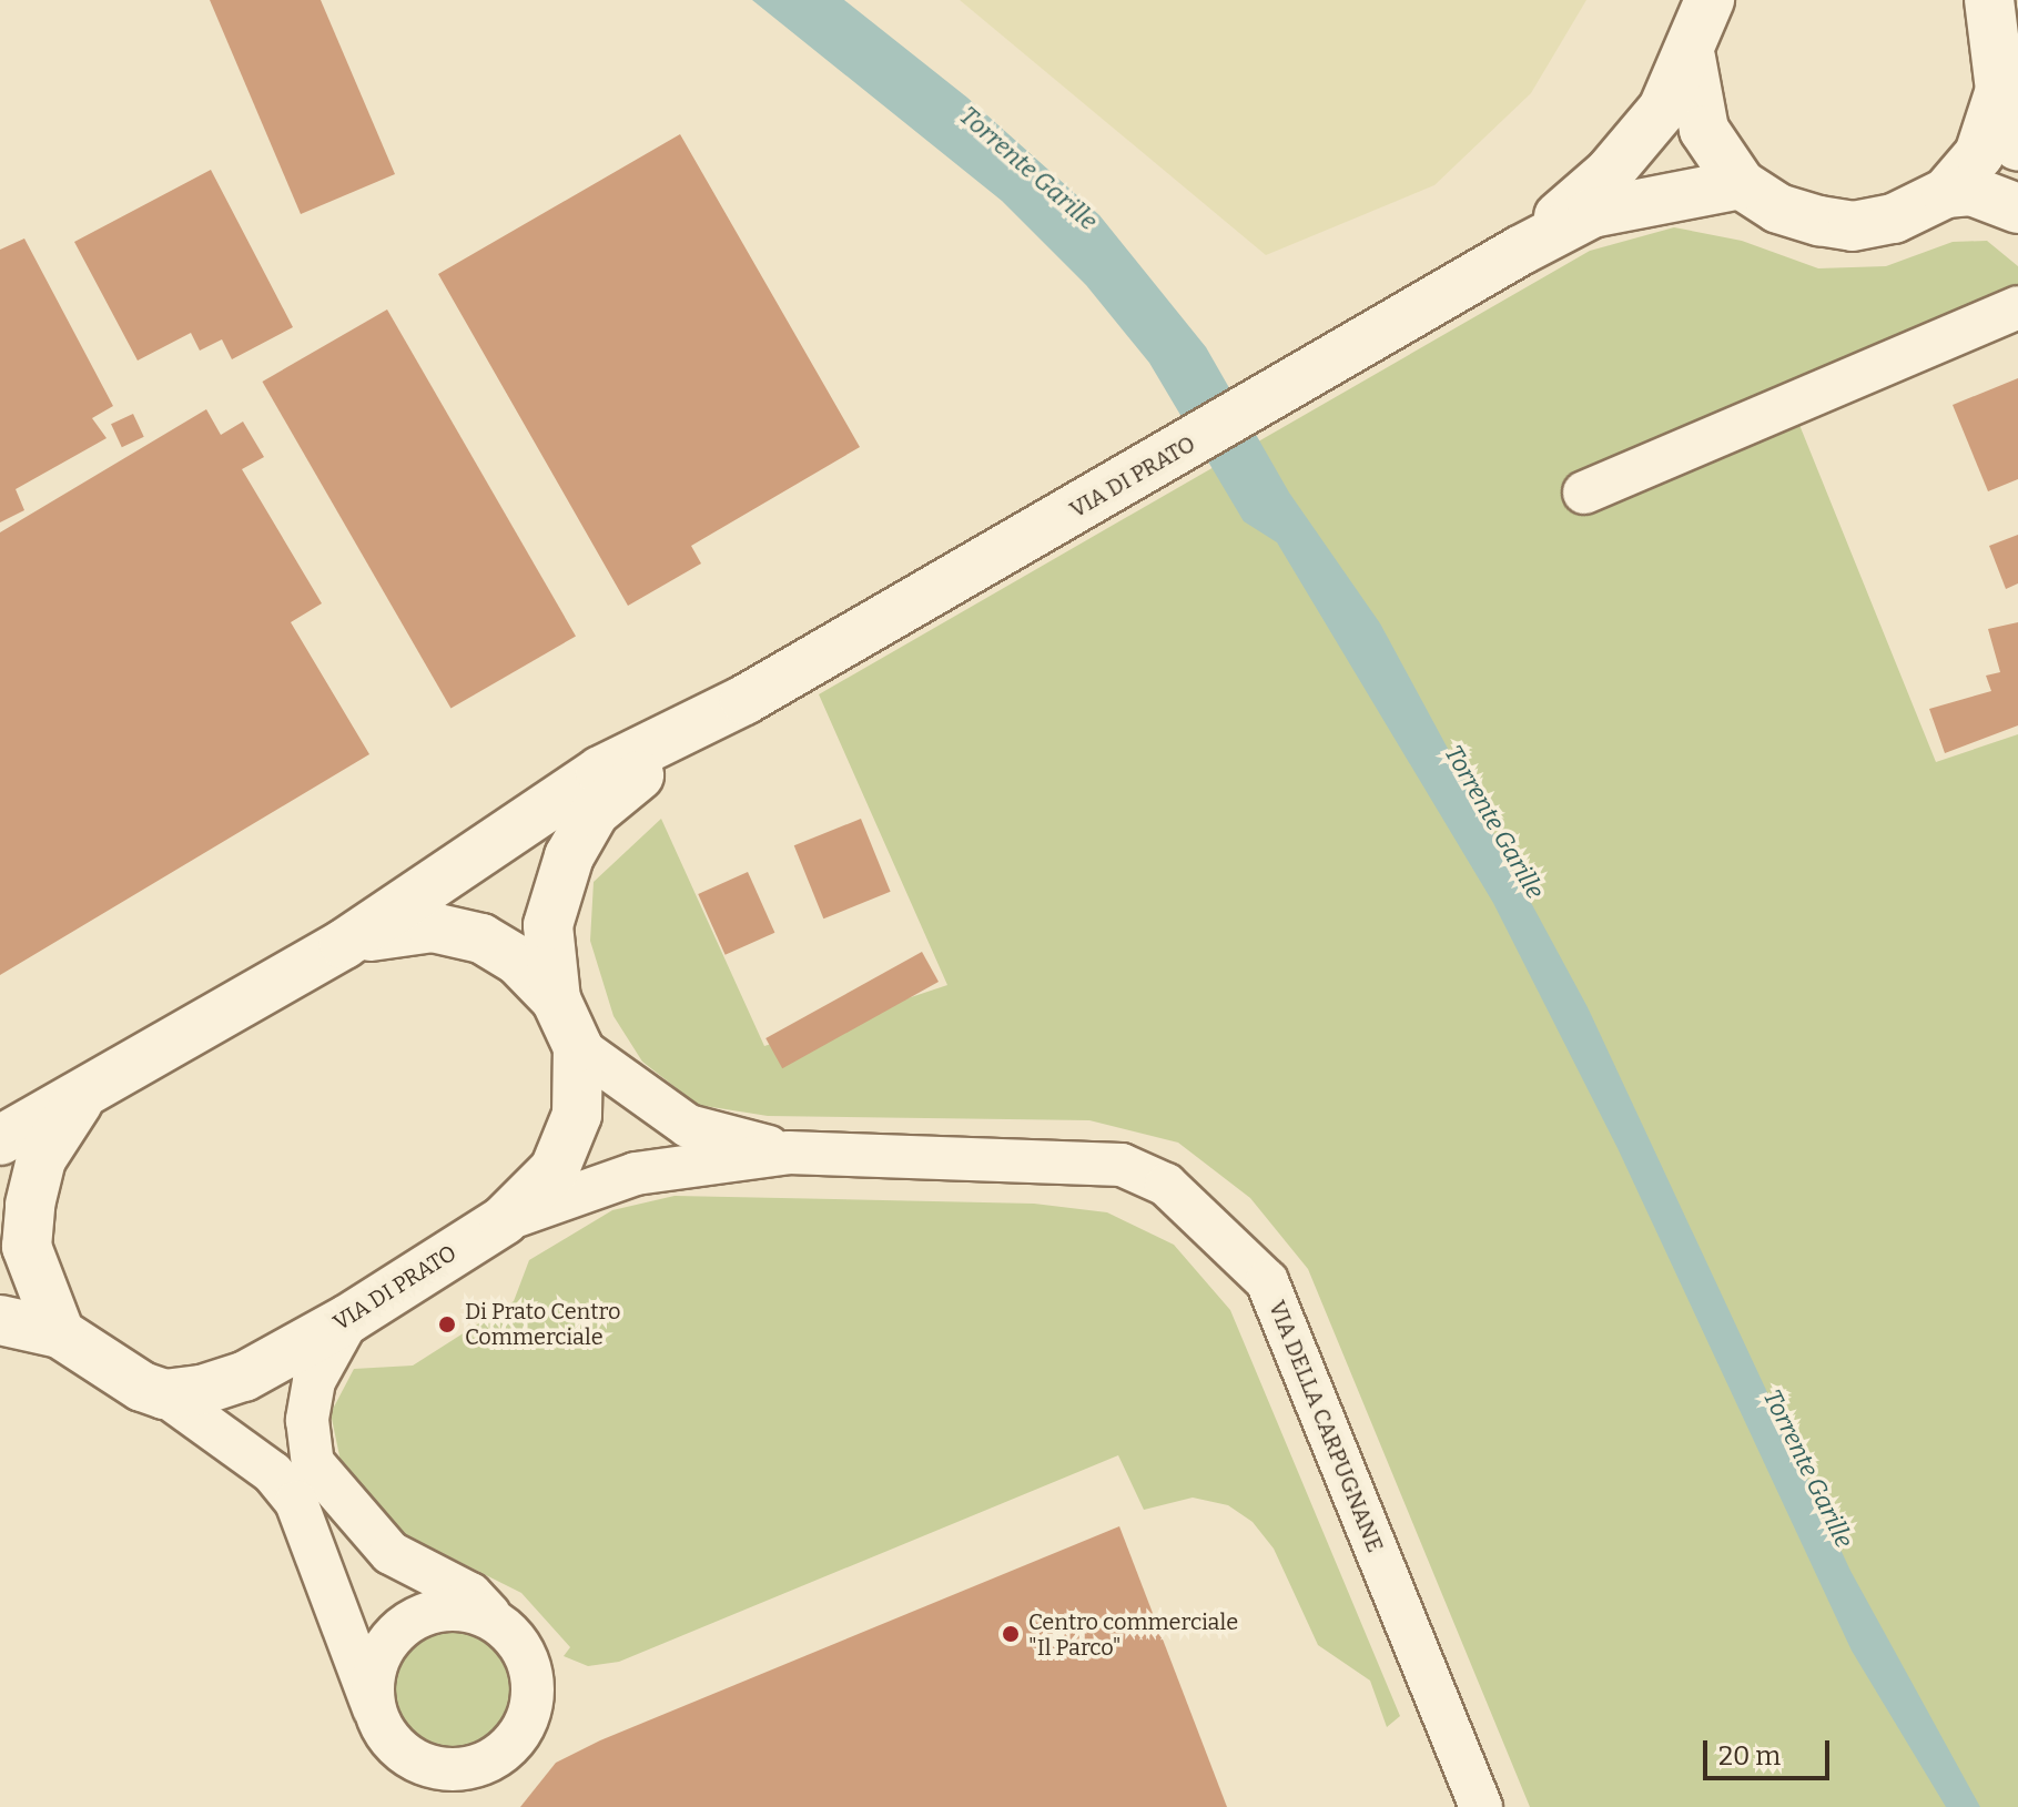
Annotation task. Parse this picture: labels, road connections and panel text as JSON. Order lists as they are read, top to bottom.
{
  "streets": {
    "main road": ["VIA DI PRATO"],
    "street": ["VIA DELLA CARPUGNANE"]
  },
  "crossings": [
    ["VIA DI PRATO", "VIA DELLA CARPUGNANE"]
  ],
  "water": ["Torrente Garille"],
  "places": ["Di Prato Centro Commerciale", "Centro commerciale \"Il Parco\""],
  "scale_bar": "20 m"
}
